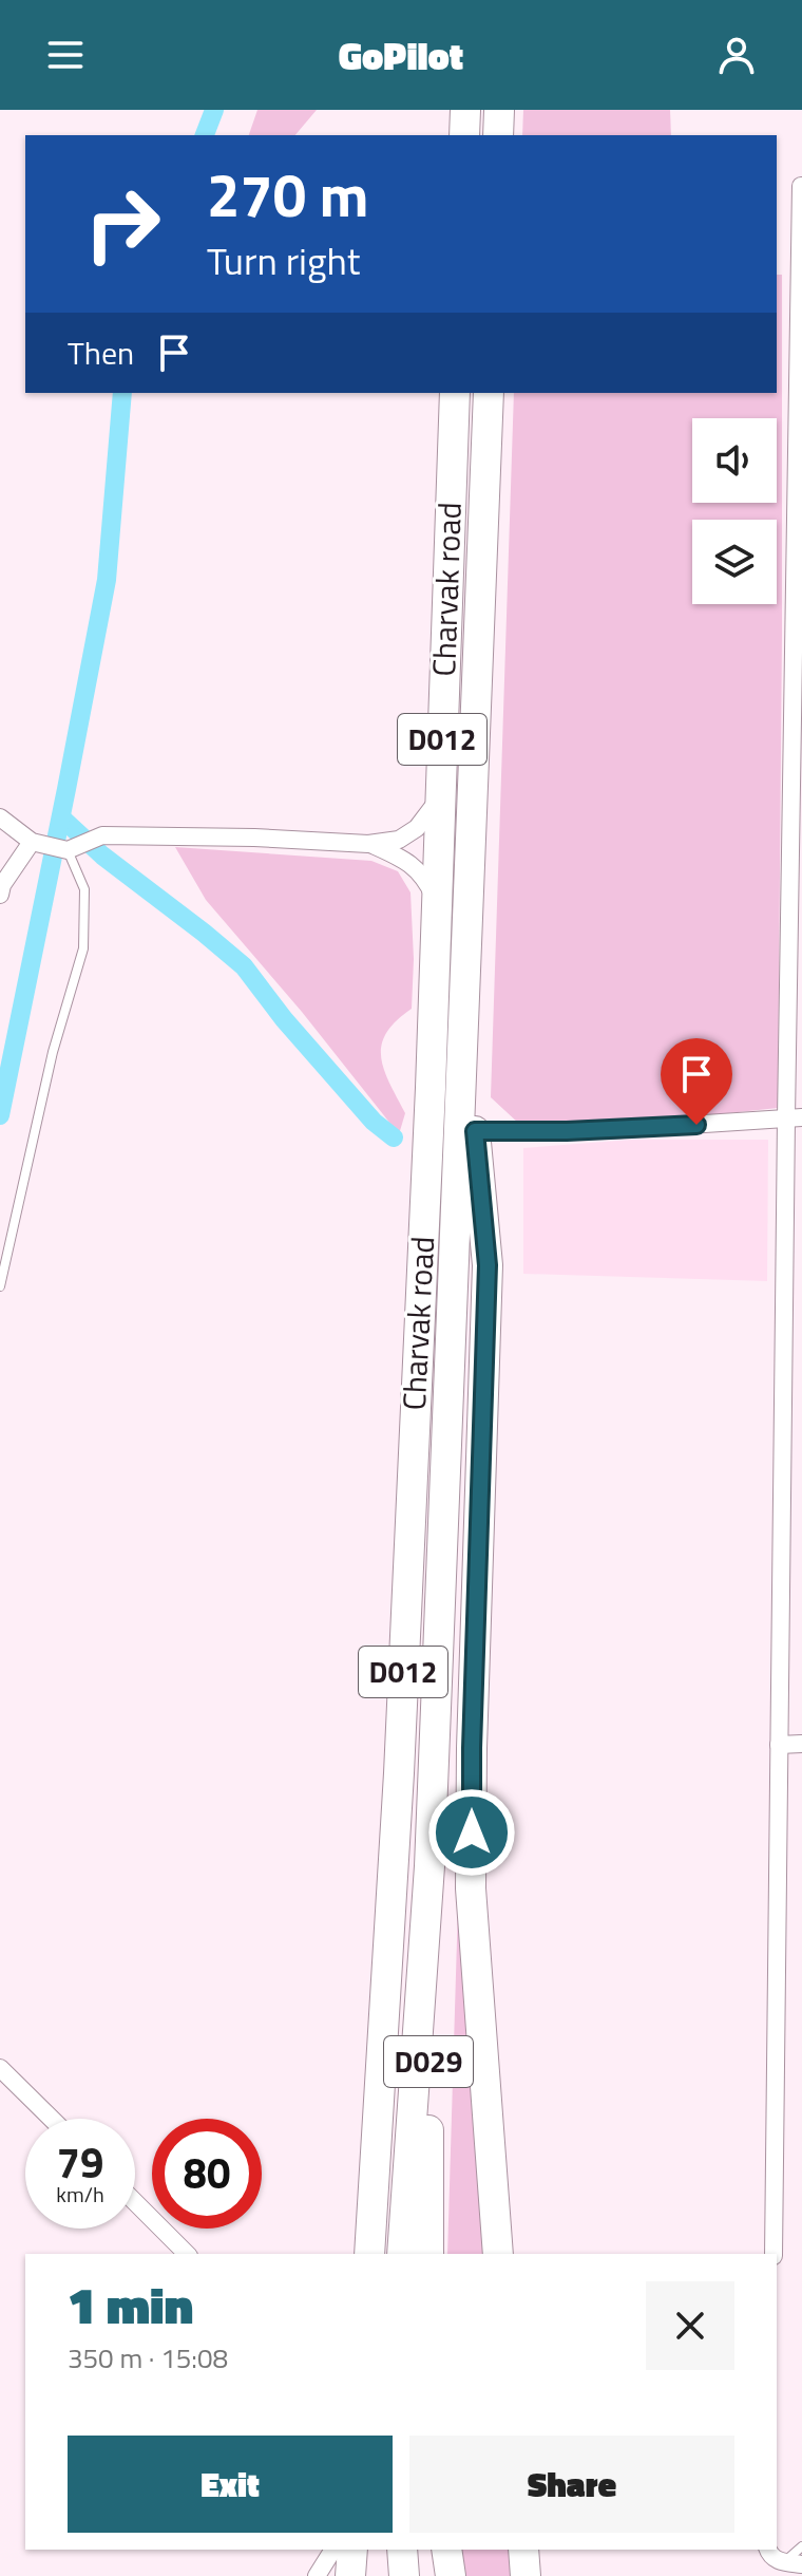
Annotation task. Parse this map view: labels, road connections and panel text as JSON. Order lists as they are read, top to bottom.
{
  "streets": {
    "highway": ["Charvak road", "D012", "D029"]
  },
  "page": {
    "header": "GoPilot",
    "turn": ["270 m", "Turn right"],
    "then": "Then",
    "speed": "79 km/h",
    "limit": "80",
    "heading": ["1 min", "350 m · 15:08"],
    "buttons": ["Exit", "Share"]
  }
}
